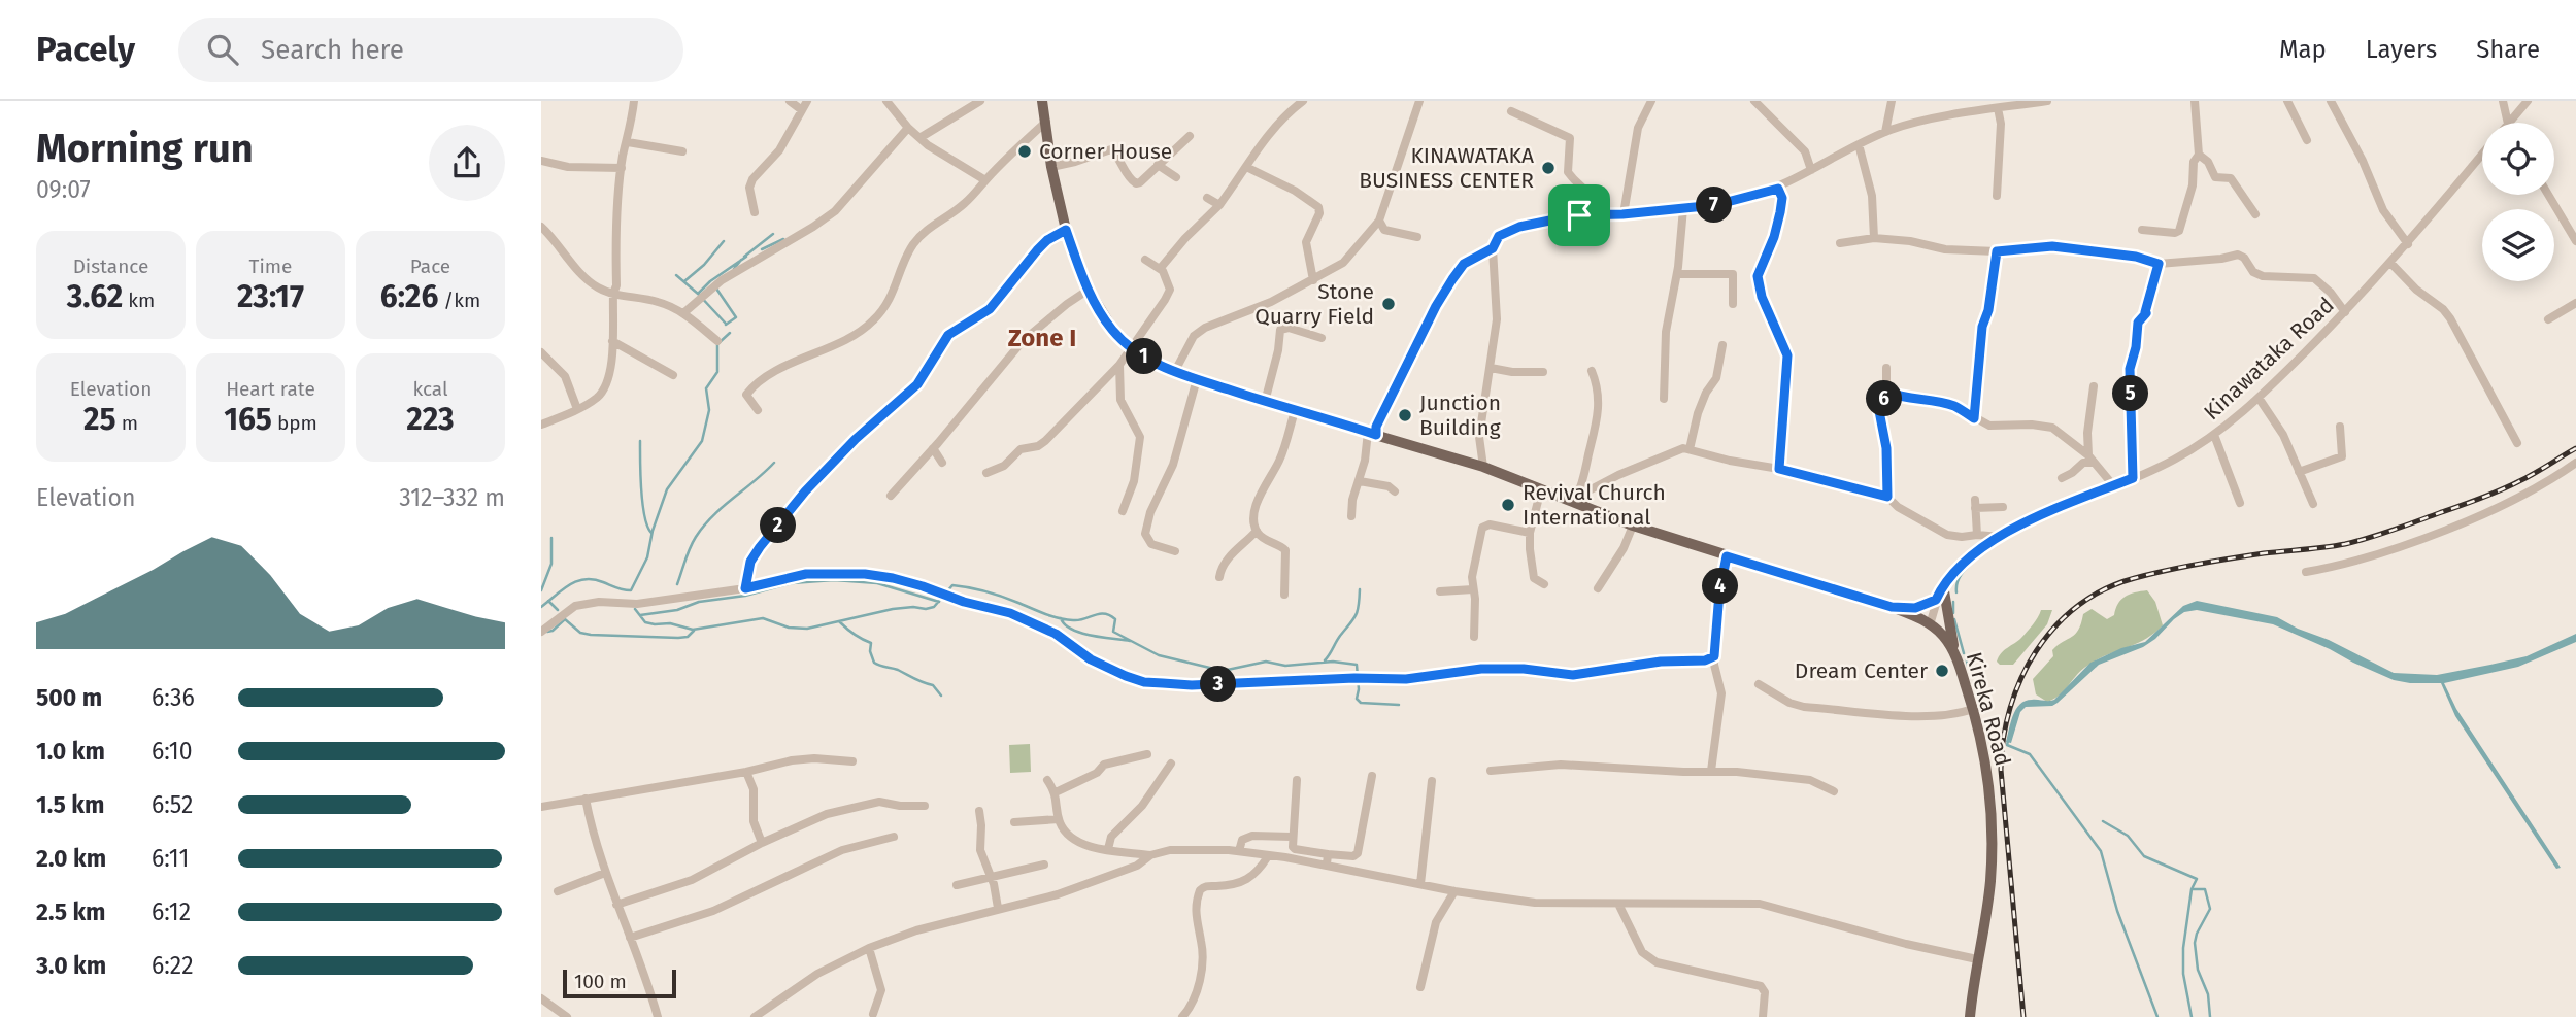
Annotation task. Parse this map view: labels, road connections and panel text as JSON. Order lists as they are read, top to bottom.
{
  "streets": {
    "main road": ["Kireka Road"],
    "street": ["Kinawataka Road"]
  },
  "crossings": [
    ["Kinawataka Road", "Kireka Road"]
  ],
  "districts": ["Zone I"],
  "places": [
    "Corner House",
    "KINAWATAKA BUSINESS CENTER",
    "Stone Quarry Field",
    "Junction Building",
    "Revival Church International",
    "Dream Center"
  ],
  "scale_bar": "100 m",
  "page": {
    "header": "Pacely",
    "search": "Search here",
    "nav": ["Map", "Layers", "Share"],
    "heading": ["Morning run", "09:07"],
    "pins": [
      "7",
      "1",
      "5",
      "6",
      "2",
      "4",
      "3"
    ],
    "stats": [
      ["Distance", "3.62 km"],
      ["Time", "23:17"],
      ["Pace", "6:26 /km"],
      ["Elevation", "25 m"],
      ["Heart rate", "165 bpm"],
      ["kcal", "223"]
    ],
    "chart": ["Elevation", "312–332 m"],
    "list": [
      {
        "name": "500 m",
        "note": "6:36"
      },
      {
        "name": "1.0 km",
        "note": "6:10"
      },
      {
        "name": "1.5 km",
        "note": "6:52"
      },
      {
        "name": "2.0 km",
        "note": "6:11"
      },
      {
        "name": "2.5 km",
        "note": "6:12"
      },
      {
        "name": "3.0 km",
        "note": "6:22"
      }
    ],
    "scale": "100 m"
  }
}
